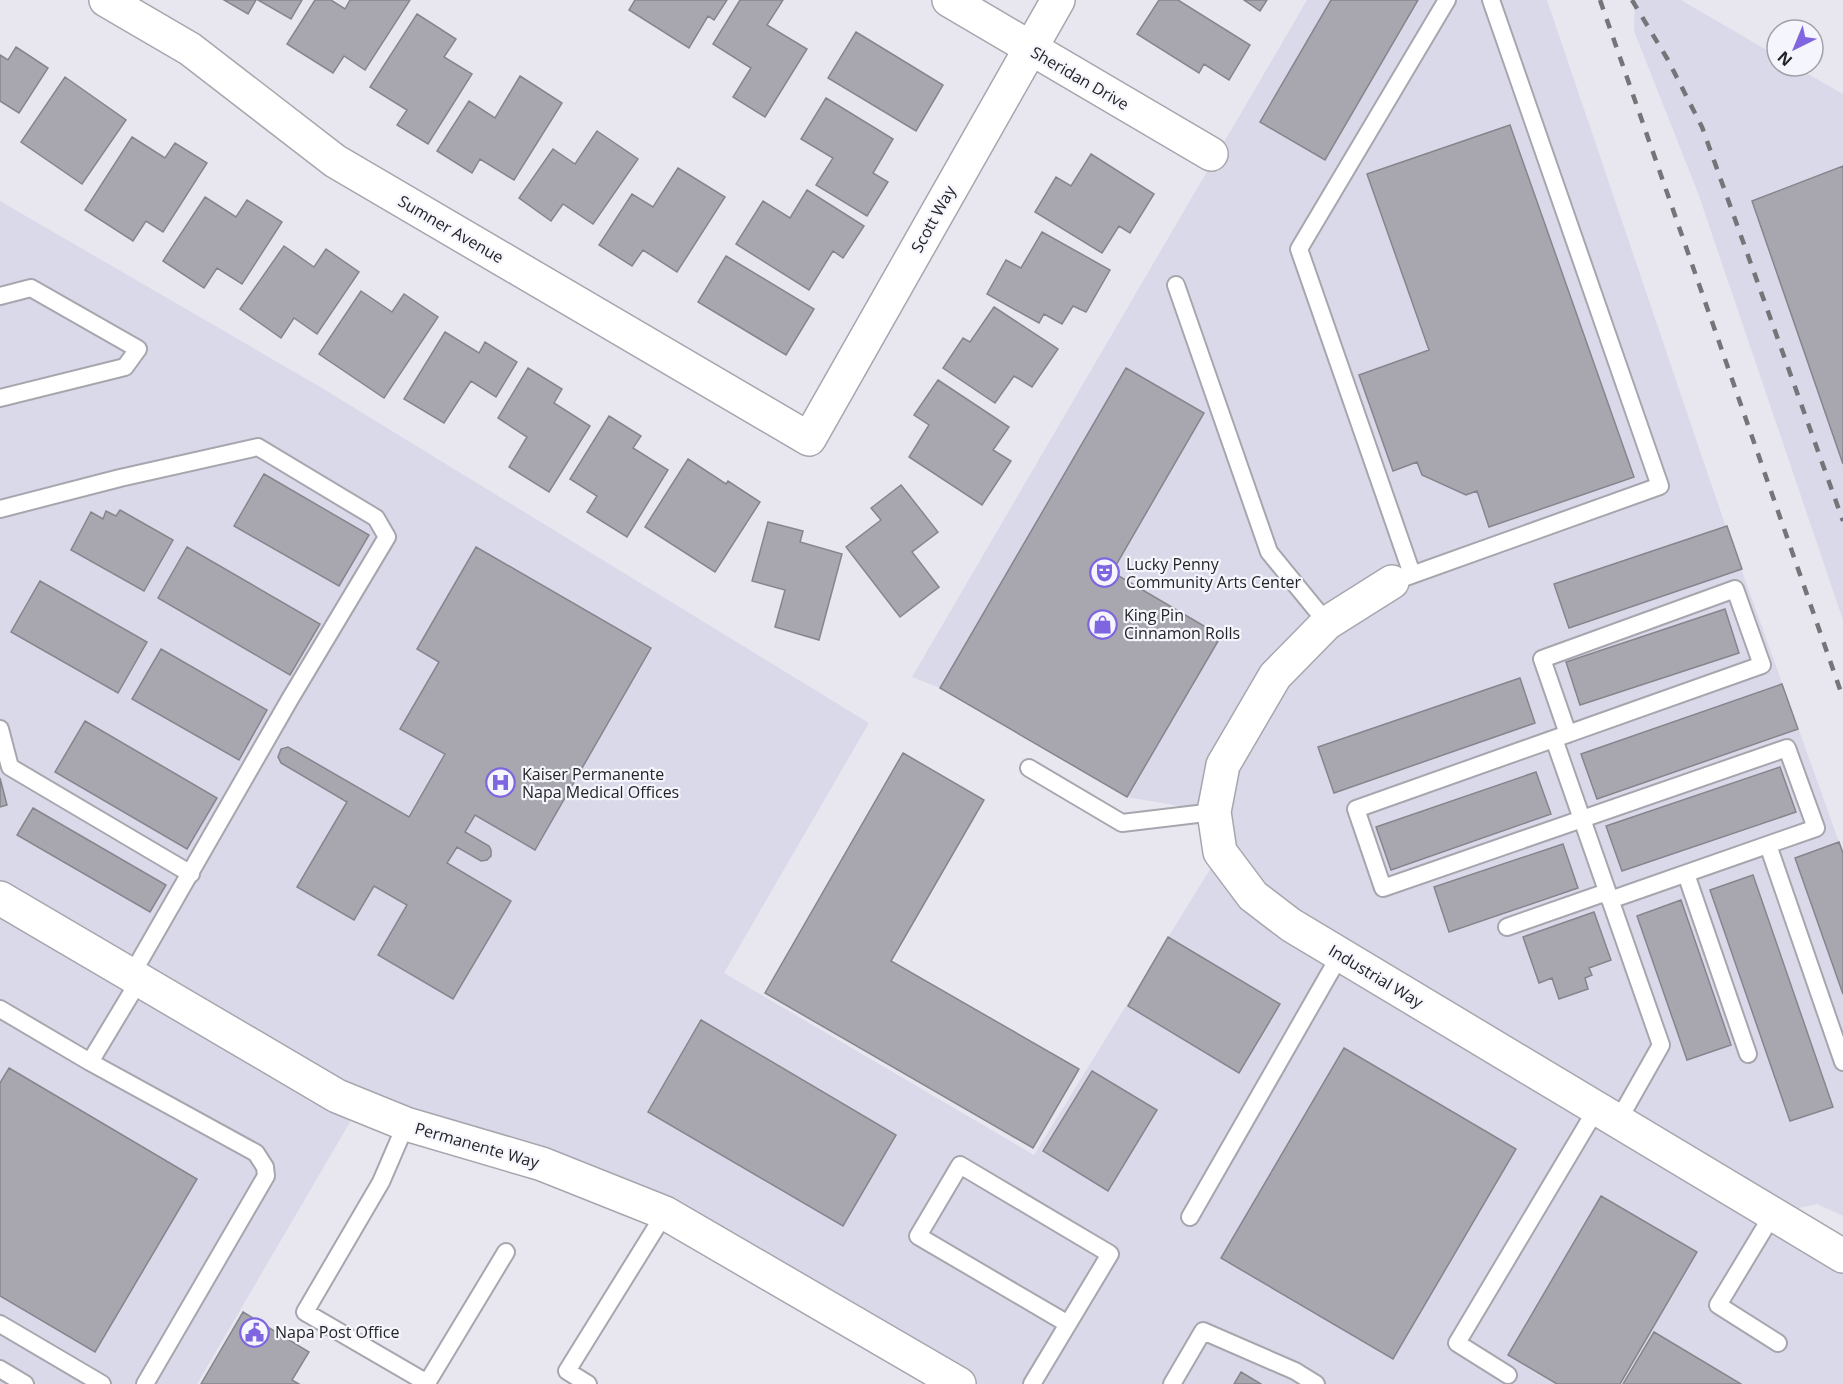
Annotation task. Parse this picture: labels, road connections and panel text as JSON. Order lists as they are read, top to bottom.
{
  "streets": {
    "street": [
      "Sheridan Drive",
      "Scott Way",
      "Sumner Avenue",
      "Industrial Way",
      "Permanente Way"
    ]
  },
  "crossings": [
    ["Sheridan Drive", "Scott Way"],
    ["Scott Way", "Sumner Avenue"]
  ],
  "places": {
    "theatre": ["Lucky Penny Community Arts Center"],
    "shop": ["King Pin Cinnamon Rolls"],
    "hospital": ["Kaiser Permanente Napa Medical Offices"],
    "public building": ["Napa Post Office"]
  },
  "north": "bottom left"
}
